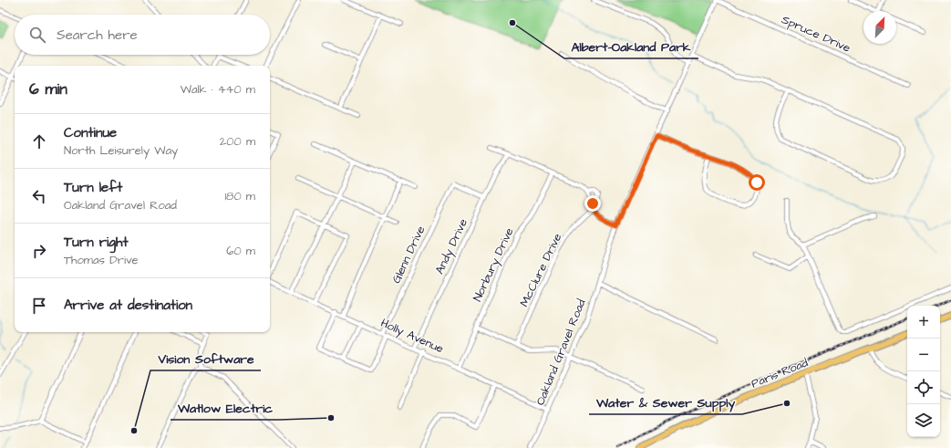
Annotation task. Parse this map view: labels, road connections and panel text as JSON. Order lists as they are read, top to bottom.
{
  "streets": {
    "main road": ["Paris Road"],
    "street": [
      "Spruce Drive",
      "Andy Drive",
      "Glenn Drive",
      "Norbury Drive",
      "McClure Drive",
      "Holly Avenue",
      "Oakland Gravel Road"
    ]
  },
  "crossings": [
    ["Spruce Drive", "Oakland Gravel Road"],
    ["Andy Drive", "Glenn Drive"],
    ["Andy Drive", "Holly Avenue"],
    ["Glenn Drive", "Holly Avenue"],
    ["Norbury Drive", "Holly Avenue"],
    ["Holly Avenue", "Oakland Gravel Road"]
  ],
  "places": [
    "Albert-Oakland Park",
    "Water & Sewer Supply",
    "Watlow Electric",
    "Vision Software"
  ],
  "north": "top right",
  "page": {
    "search": "Search here",
    "heading": ["6 min", "Walk · 440 m"],
    "list": [
      ["Continue", "North Leisurely Way", "200 m"],
      ["Turn left", "Oakland Gravel Road", "180 m"],
      ["Turn right", "Thomas Drive", "60 m"],
      "Arrive at destination"
    ],
    "map_buttons": ["+", "−"]
  }
}
